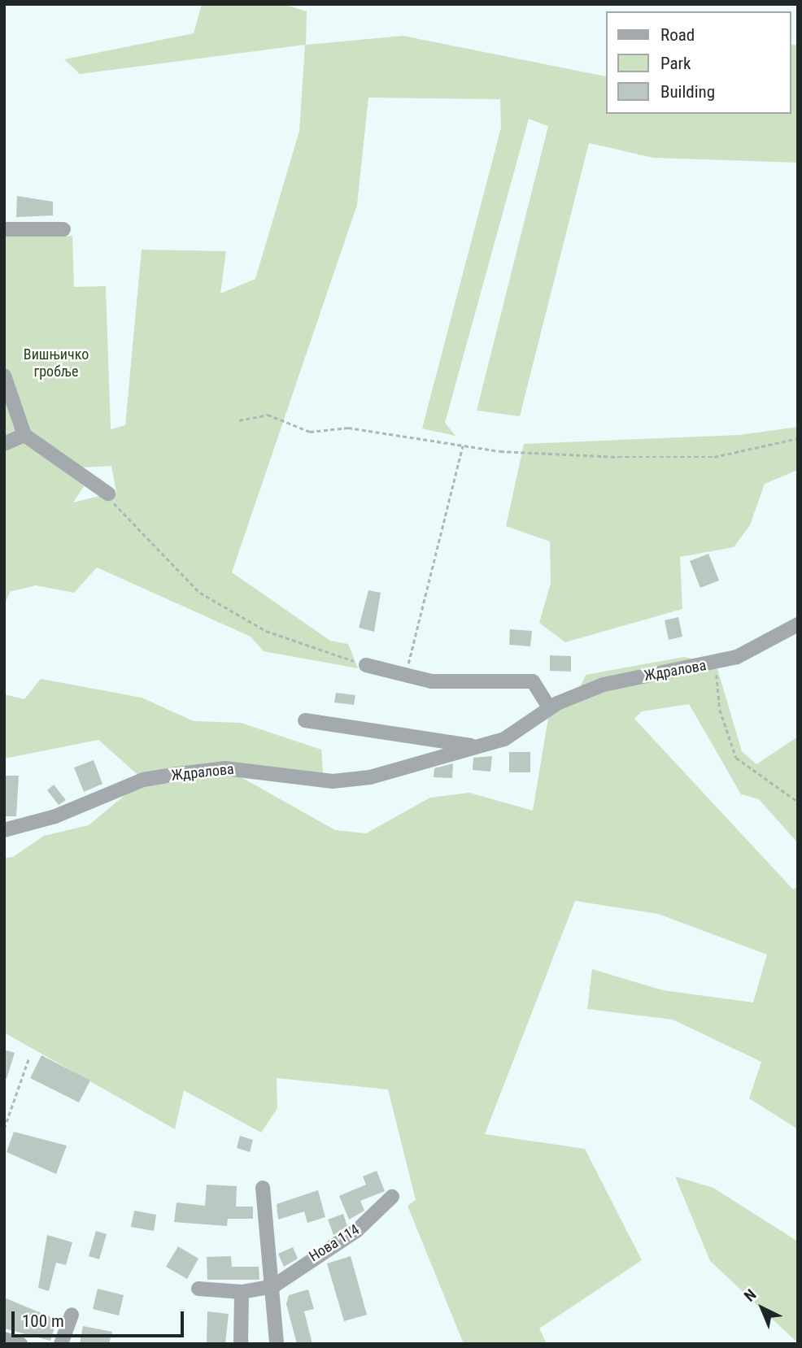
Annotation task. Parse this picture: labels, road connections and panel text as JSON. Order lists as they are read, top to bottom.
{
  "streets": {
    "street": ["Ждралова", "Нова 114"]
  },
  "parks": ["Вишњичко гробље"],
  "legend": ["Road", "Park", "Building"],
  "scale_bar": "100 m",
  "north": "top left"
}
